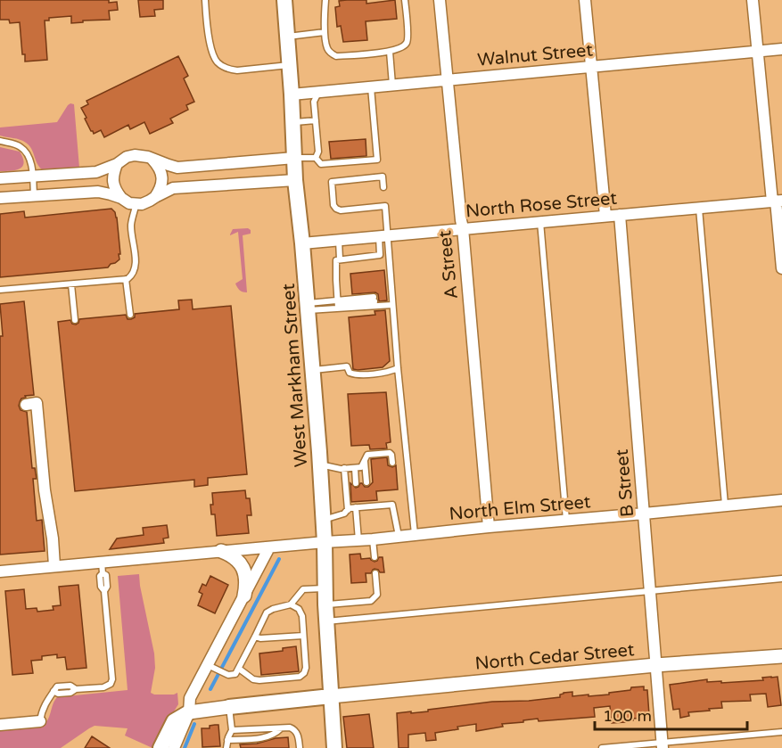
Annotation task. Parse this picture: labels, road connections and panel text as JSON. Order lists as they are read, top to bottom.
{
  "streets": {
    "main road": ["West Markham Street"],
    "street": [
      "Walnut Street",
      "North Rose Street",
      "A Street",
      "B Street",
      "North Elm Street",
      "North Cedar Street"
    ]
  },
  "crossings": [
    ["Walnut Street", "A Street"],
    ["Walnut Street", "West Markham Street"],
    ["North Rose Street", "A Street"],
    ["North Rose Street", "West Markham Street"],
    ["North Rose Street", "B Street"],
    ["A Street", "North Elm Street"],
    ["West Markham Street", "North Elm Street"],
    ["West Markham Street", "North Cedar Street"],
    ["B Street", "North Elm Street"],
    ["B Street", "North Cedar Street"]
  ],
  "scale_bar": "100 m"
}
